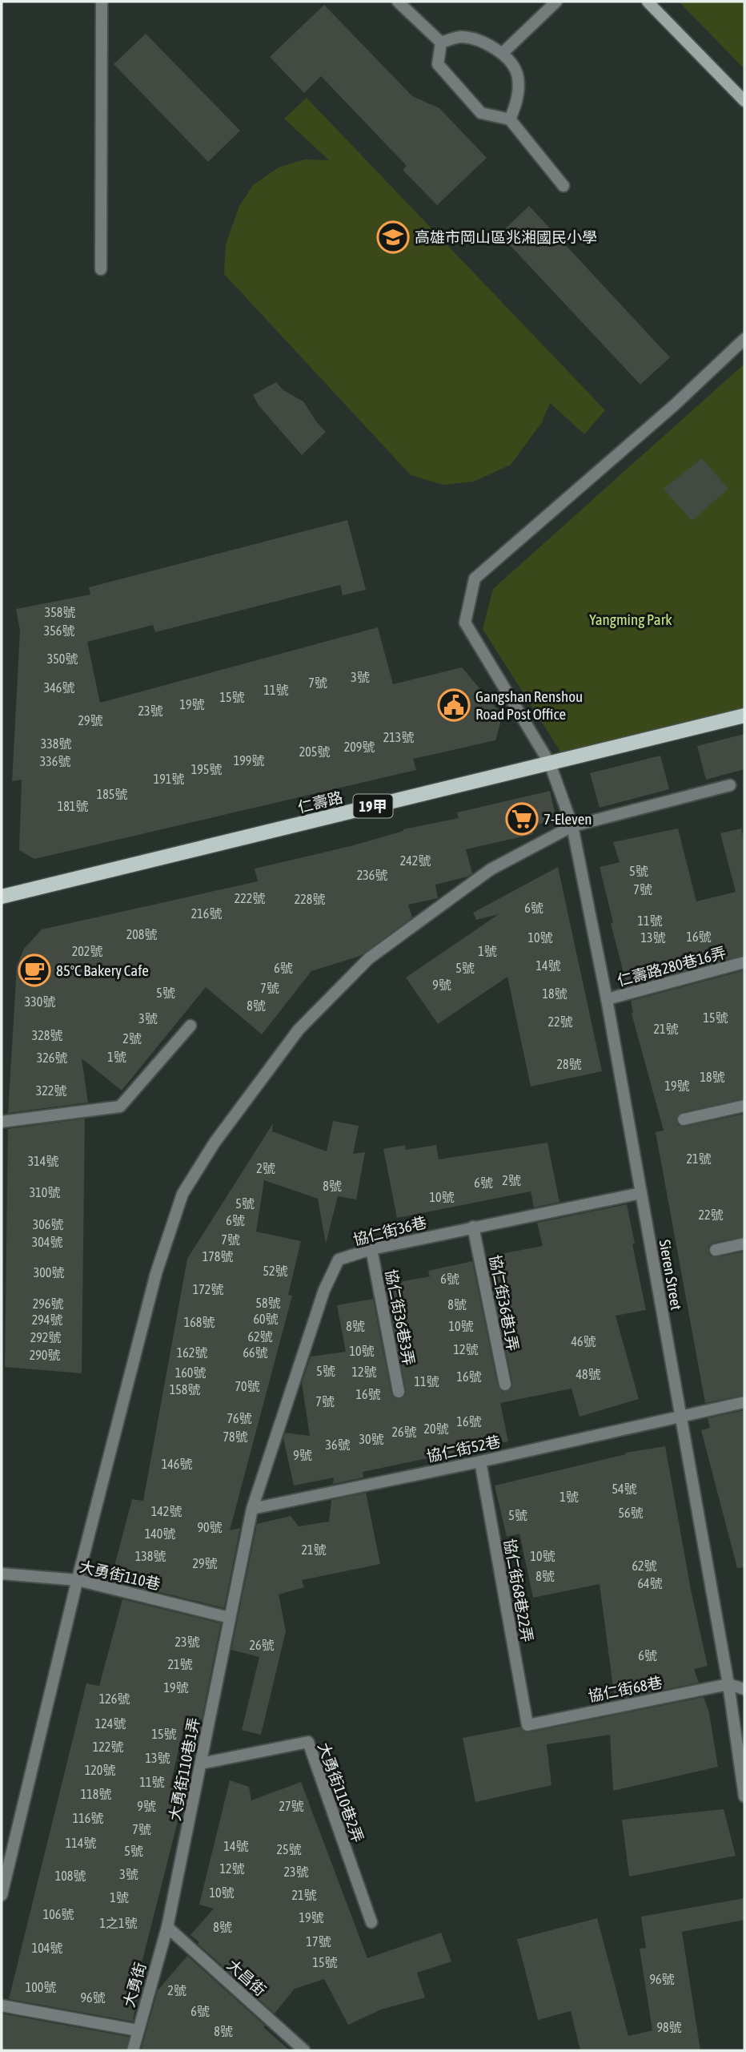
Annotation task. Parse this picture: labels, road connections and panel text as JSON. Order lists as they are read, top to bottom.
{
  "streets": {
    "main road": ["仁壽路", "19甲"],
    "street": [
      "仁壽路280巷16弄",
      "協仁街36巷",
      "Sieren Street",
      "協仁街36巷1弄",
      "協仁街36巷3弄",
      "協仁街52巷",
      "大勇街110巷",
      "協仁街68巷22弄",
      "協仁街68巷",
      "大勇街110巷1弄",
      "大勇街110巷2弄",
      "大昌街",
      "大勇街"
    ]
  },
  "crossings": [
    ["仁壽路", "Sieren Street"],
    ["仁壽路280巷16弄", "Sieren Street"],
    ["協仁街36巷", "Sieren Street"],
    ["協仁街36巷", "協仁街36巷1弄"],
    ["協仁街36巷", "協仁街36巷3弄"],
    ["協仁街36巷", "協仁街52巷"],
    ["協仁街36巷", "大勇街110巷"],
    ["協仁街36巷", "大勇街110巷1弄"],
    ["Sieren Street", "協仁街52巷"],
    ["Sieren Street", "協仁街68巷"],
    ["協仁街52巷", "協仁街68巷22弄"],
    ["大勇街110巷", "大勇街110巷1弄"],
    ["協仁街68巷22弄", "協仁街68巷"],
    ["大勇街110巷1弄", "大勇街110巷2弄"],
    ["大勇街110巷1弄", "大昌街"],
    ["大勇街110巷1弄", "大勇街"],
    ["大昌街", "大勇街"]
  ],
  "parks": ["Yangming Park"],
  "places": {
    "school or university": ["高雄市岡山區兆湘國民小學"],
    "public building": ["Gangshan Renshou Road Post Office"],
    "supermarket": ["7-Eleven"],
    "cafe": ["85°C Bakery Cafe"]
  },
  "house_numbers": [
    "358號",
    "356號",
    "350號",
    "3號",
    "7號",
    "346號",
    "11號",
    "15號",
    "19號",
    "23號",
    "29號",
    "213號",
    "338號",
    "209號",
    "205號",
    "199號",
    "336號",
    "195號",
    "191號",
    "185號",
    "181號",
    "242號",
    "5號",
    "236號",
    "7號",
    "222號",
    "228號",
    "6號",
    "216號",
    "11號",
    "208號",
    "16號",
    "10號",
    "13號",
    "202號",
    "1號",
    "14號",
    "6號",
    "5號",
    "9號",
    "7號",
    "5號",
    "18號",
    "330號",
    "8號",
    "15號",
    "3號",
    "22號",
    "21號",
    "328號",
    "2號",
    "1號",
    "326號",
    "28號",
    "18號",
    "19號",
    "322號",
    "21號",
    "314號",
    "2號",
    "2號",
    "6號",
    "8號",
    "310號",
    "10號",
    "5號",
    "22號",
    "6號",
    "306號",
    "7號",
    "304號",
    "178號",
    "52號",
    "300號",
    "6號",
    "172號",
    "58號",
    "296號",
    "8號",
    "60號",
    "294號",
    "168號",
    "8號",
    "10號",
    "62號",
    "292號",
    "46號",
    "12號",
    "10號",
    "162號",
    "66號",
    "290號",
    "5號",
    "12號",
    "160號",
    "48號",
    "16號",
    "11號",
    "70號",
    "158號",
    "16號",
    "7號",
    "76號",
    "16號",
    "20號",
    "26號",
    "78號",
    "30號",
    "36號",
    "9號",
    "146號",
    "54號",
    "1號",
    "142號",
    "56號",
    "5號",
    "90號",
    "140號",
    "21號",
    "138號",
    "10號",
    "29號",
    "62號",
    "8號",
    "64號",
    "23號",
    "26號",
    "6號",
    "21號",
    "19號",
    "126號",
    "124號",
    "15號",
    "122號",
    "13號",
    "120號",
    "11號",
    "118號",
    "9號",
    "27號",
    "116號",
    "7號",
    "114號",
    "14號",
    "25號",
    "5號",
    "12號",
    "23號",
    "3號",
    "108號",
    "10號",
    "21號",
    "1號",
    "106號",
    "19號",
    "1之1號",
    "8號",
    "17號",
    "104號",
    "15號",
    "96號",
    "100號",
    "2號",
    "96號",
    "6號",
    "98號",
    "8號"
  ]
}
